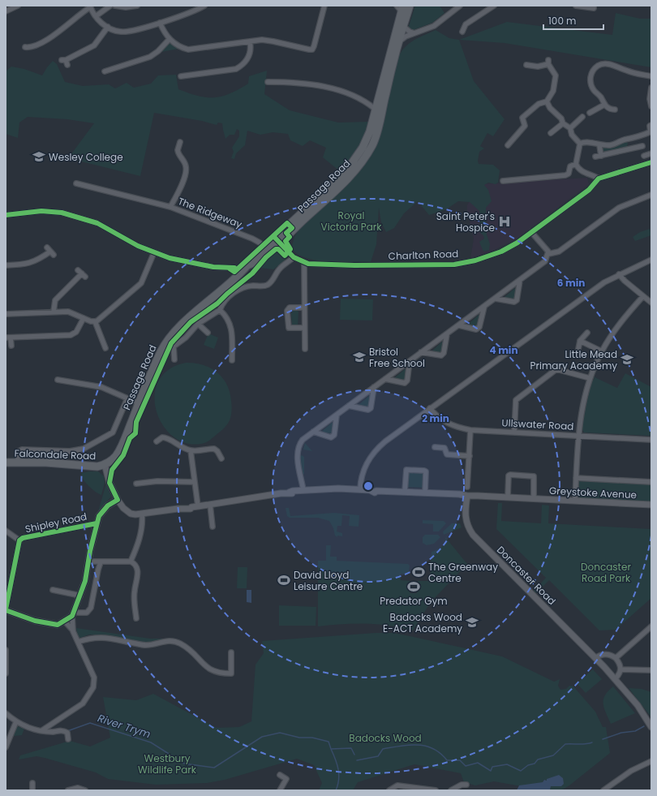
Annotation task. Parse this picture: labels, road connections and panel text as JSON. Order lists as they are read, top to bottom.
{
  "streets": {
    "main road": ["Passage Road", "Falcondale Road"],
    "street": [
      "The Ridgeway",
      "Charlton Road",
      "Ullswater Road",
      "Greystoke Avenue",
      "Shipley Road",
      "Doncaster Road"
    ]
  },
  "crossings": [
    ["Passage Road", "The Ridgeway"],
    ["Passage Road", "Charlton Road"],
    ["Passage Road", "Falcondale Road"],
    ["Passage Road", "Greystoke Avenue"],
    ["Falcondale Road", "Greystoke Avenue"],
    ["Greystoke Avenue", "Doncaster Road"]
  ],
  "water": ["River Trym"],
  "parks": [
    "Royal Victoria Park",
    "Doncaster Road Park",
    "Badocks Wood",
    "Westbury Wildlife Park"
  ],
  "places": {
    "school or university": [
      "Wesley College",
      "Bristol Free School",
      "Little Mead Primary Academy",
      "Badocks Wood E-ACT Academy"
    ],
    "hospital": ["Saint Peter's Hospice"],
    "sports": ["The Greenway Centre", "David Lloyd Leisure Centre", "Predator Gym"]
  },
  "scale_bar": "100 m",
  "rings": ["6 min", "4 min", "2 min"]
}
